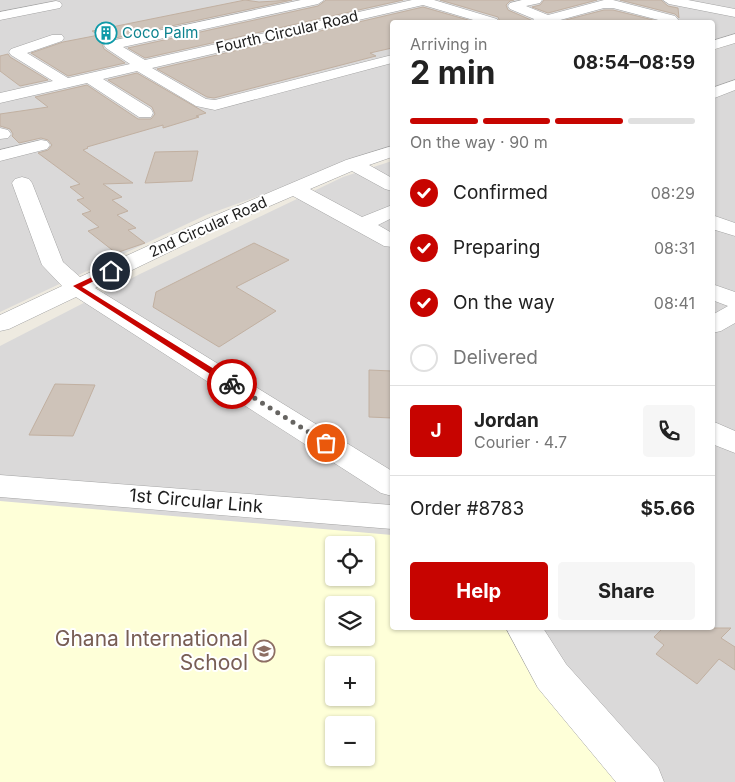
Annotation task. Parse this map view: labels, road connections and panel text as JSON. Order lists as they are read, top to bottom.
{
  "streets": {
    "street": ["Fourth Circular Road", "2nd Circular Road", "1st Circular Link"]
  },
  "places": {
    "building": ["Coco Palm"],
    "school or university": ["Ghana International School"]
  },
  "page": {
    "heading": ["2 min", "Arriving in", "08:54–08:59"],
    "panel": [
      "Jordan",
      "Courier · 4.7",
      "Order #8783",
      "$5.66"
    ],
    "bar": "On the way · 90 m",
    "list": [
      ["Confirmed", "08:29"],
      ["Preparing", "08:31"],
      ["On the way", "08:41"],
      "Delivered"
    ],
    "round": "J",
    "map_buttons": ["+", "−"],
    "buttons": ["Help", "Share"]
  }
}
